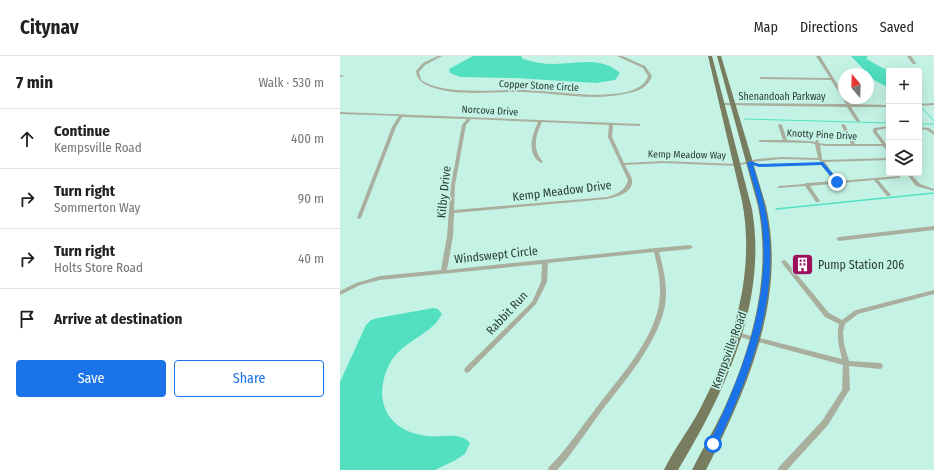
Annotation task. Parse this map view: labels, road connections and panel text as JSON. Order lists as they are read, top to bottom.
{
  "streets": {
    "main road": ["Kempsville Road"],
    "street": [
      "Copper Stone Circle",
      "Shenandoah Parkway",
      "Norcova Drive",
      "Knotty Pine Drive",
      "Kemp Meadow Way",
      "Kemp Meadow Drive",
      "Kilby Drive",
      "Windswept Circle",
      "Rabbit Run"
    ]
  },
  "crossings": [
    ["Shenandoah Parkway", "Kempsville Road"],
    ["Norcova Drive", "Kemp Meadow Drive"],
    ["Norcova Drive", "Kilby Drive"],
    ["Kemp Meadow Way", "Kemp Meadow Drive"],
    ["Kemp Meadow Way", "Kempsville Road"],
    ["Kemp Meadow Drive", "Kilby Drive"],
    ["Kilby Drive", "Windswept Circle"],
    ["Windswept Circle", "Rabbit Run"]
  ],
  "places": {
    "building": ["Pump Station 206"]
  },
  "north": "top",
  "page": {
    "header": "Citynav",
    "nav": ["Map", "Directions", "Saved"],
    "heading": ["7 min", "Walk · 530 m"],
    "map_buttons": ["+", "−"],
    "list": [
      ["Continue", "Kempsville Road", "400 m"],
      ["Turn right", "Sommerton Way", "90 m"],
      ["Turn right", "Holts Store Road", "40 m"],
      "Arrive at destination"
    ],
    "buttons": ["Save", "Share"]
  }
}
